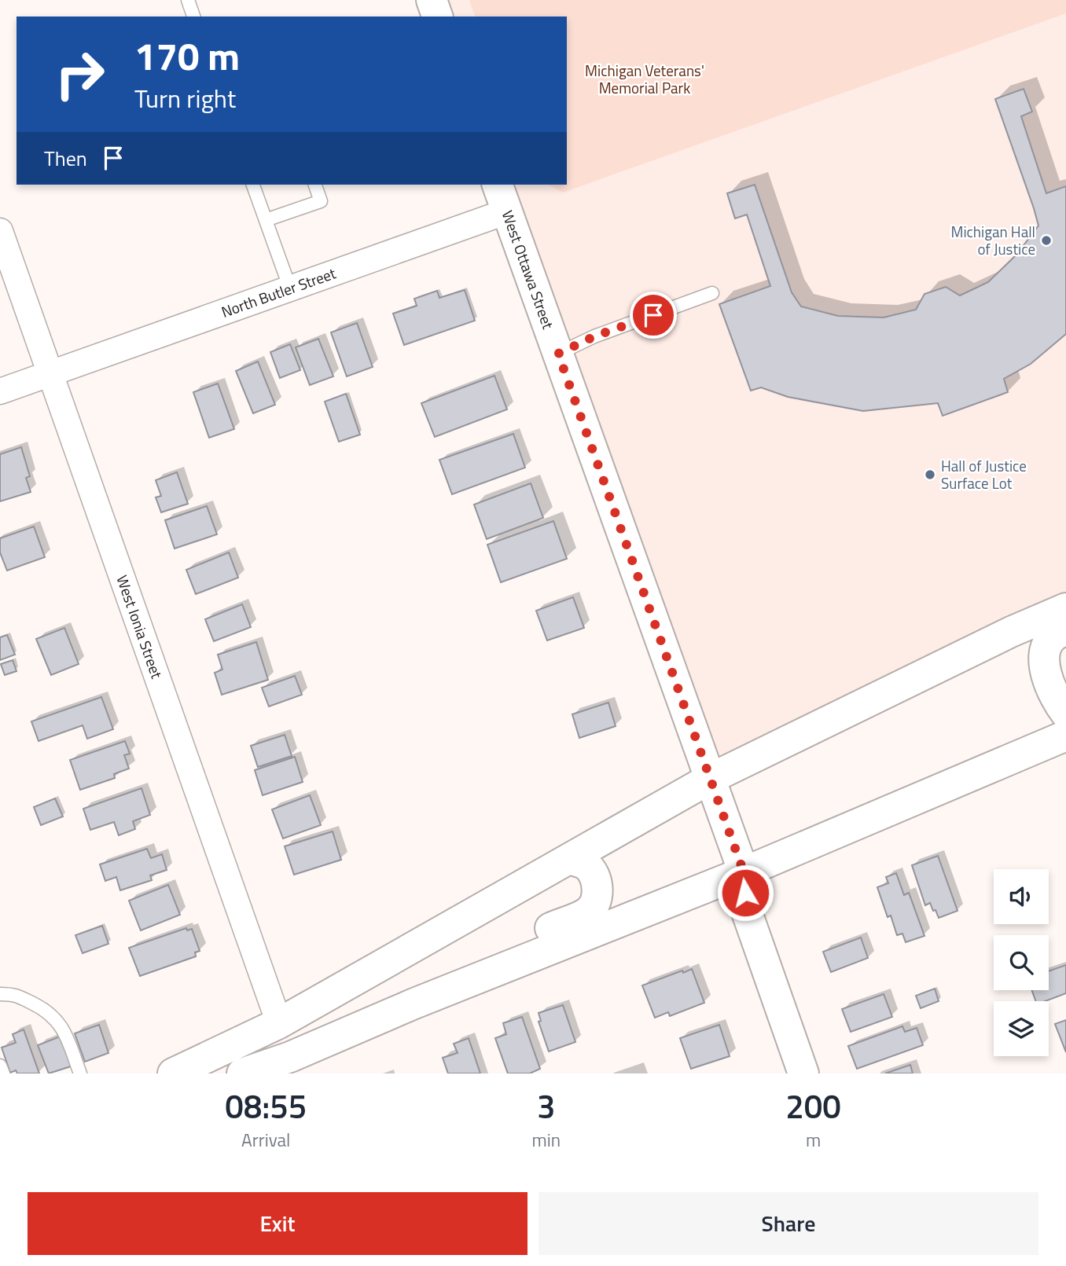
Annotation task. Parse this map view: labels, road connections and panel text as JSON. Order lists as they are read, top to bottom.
{
  "streets": {
    "main road": ["West Ottawa Street"],
    "street": ["North Butler Street", "West Ionia Street"]
  },
  "crossings": [
    ["West Ottawa Street", "North Butler Street"],
    ["North Butler Street", "West Ionia Street"]
  ],
  "parks": ["Michigan Veterans' Memorial Park"],
  "places": ["Michigan Hall of Justice", "Hall of Justice Surface Lot"],
  "page": {
    "turn": ["170 m", "Turn right"],
    "then": "Then",
    "eta": [
      "08:55",
      "Arrival",
      "3",
      "min",
      "200",
      "m"
    ],
    "buttons": ["Exit", "Share"]
  }
}
